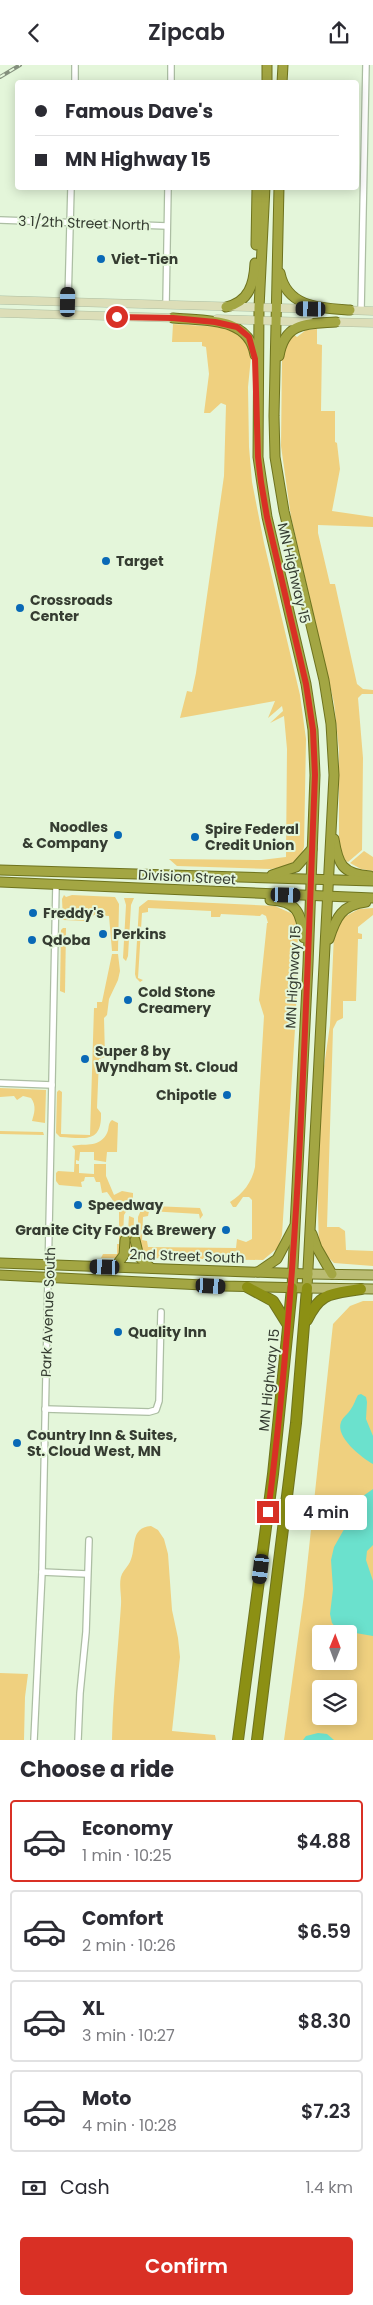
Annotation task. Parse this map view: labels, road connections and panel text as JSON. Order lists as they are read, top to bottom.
{
  "streets": {
    "highway": ["MN Highway 15", "Division Street", "2nd Street South"],
    "street": ["3 1/2th Street North", "Park Avenue South"]
  },
  "crossings": [
    ["MN Highway 15", "Division Street"],
    ["MN Highway 15", "2nd Street South"],
    ["Division Street", "Park Avenue South"],
    ["2nd Street South", "Park Avenue South"]
  ],
  "places": [
    "Viet-Tien",
    "Target",
    "Crossroads Center",
    "Noodles & Company",
    "Spire Federal Credit Union",
    "Freddy's",
    "Perkins",
    "Qdoba",
    "Cold Stone Creamery",
    "Super 8 by Wyndham St. Cloud",
    "Chipotle",
    "Speedway",
    "Granite City Food & Brewery",
    "Quality Inn",
    "Country Inn & Suites, St. Cloud West, MN"
  ],
  "north": "top",
  "page": {
    "header": "Zipcab",
    "banner": ["Famous Dave's", "MN Highway 15"],
    "bubble": "4 min",
    "heading": "Choose a ride",
    "list": [
      {
        "name": "Economy",
        "note": "1 min · 10:25",
        "value": "$4.88"
      },
      {
        "name": "Comfort",
        "note": "2 min · 10:26",
        "value": "$6.59"
      },
      {
        "name": "XL",
        "note": "3 min · 10:27",
        "value": "$8.30"
      },
      {
        "name": "Moto",
        "note": "4 min · 10:28",
        "value": "$7.23"
      }
    ],
    "pay": ["Cash", "1.4 km"],
    "buttons": "Confirm"
  }
}
